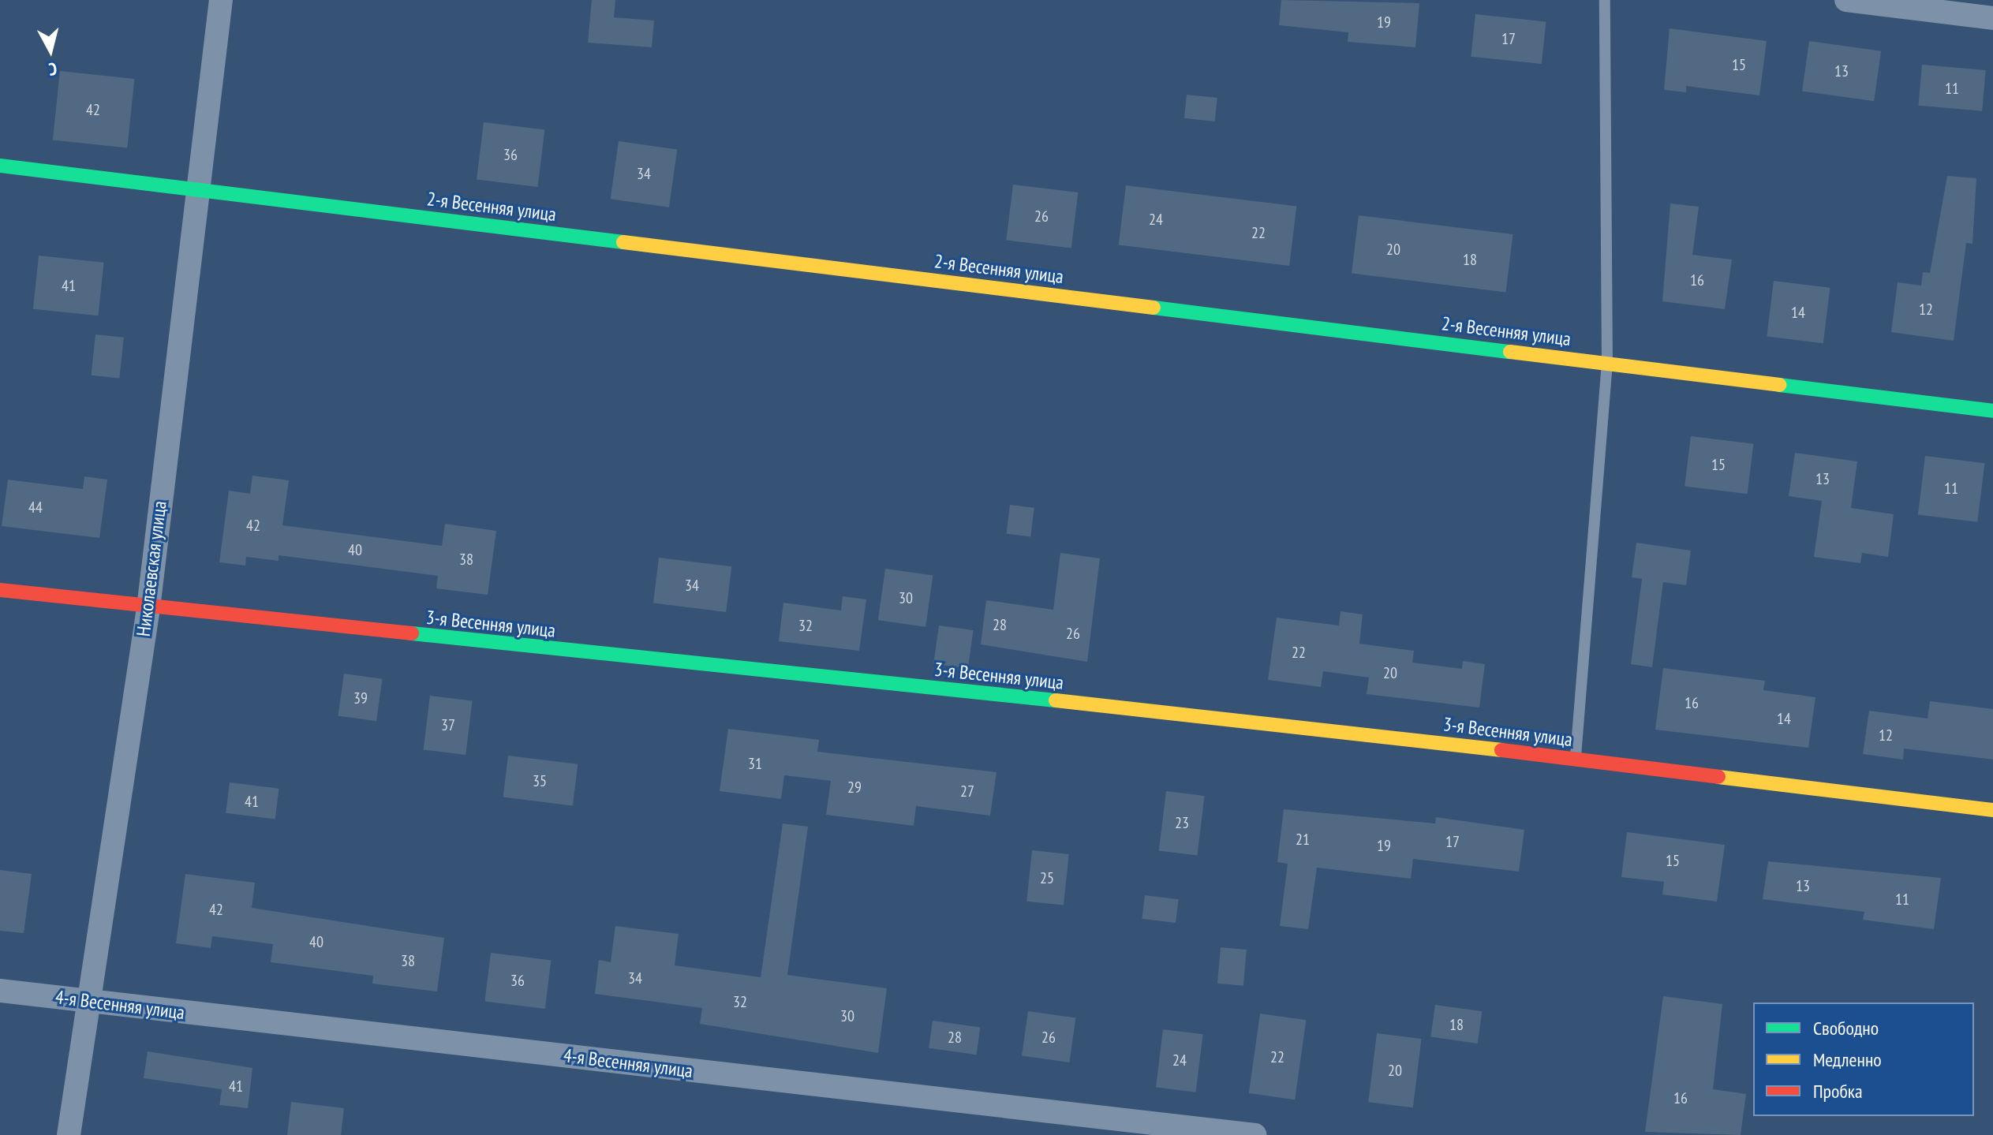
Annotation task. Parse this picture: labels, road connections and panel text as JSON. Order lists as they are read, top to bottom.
{
  "streets": {
    "street": [
      "2-я Весенняя улица",
      "Николаевская улица",
      "3-я Весенняя улица",
      "4-я Весенняя улица"
    ]
  },
  "crossings": [
    ["2-я Весенняя улица", "Николаевская улица"],
    ["Николаевская улица", "3-я Весенняя улица"],
    ["Николаевская улица", "4-я Весенняя улица"]
  ],
  "house_numbers": [
    "19",
    "17",
    "15",
    "13",
    "11",
    "42",
    "36",
    "34",
    "26",
    "24",
    "22",
    "20",
    "18",
    "16",
    "41",
    "12",
    "14",
    "15",
    "13",
    "11",
    "44",
    "42",
    "40",
    "38",
    "34",
    "30",
    "28",
    "32",
    "26",
    "22",
    "20",
    "39",
    "16",
    "14",
    "37",
    "12",
    "31",
    "35",
    "29",
    "27",
    "41",
    "23",
    "21",
    "17",
    "19",
    "15",
    "25",
    "13",
    "11",
    "42",
    "40",
    "38",
    "34",
    "36",
    "32",
    "30",
    "18",
    "28",
    "26",
    "22",
    "24",
    "20",
    "41",
    "16"
  ],
  "legend": ["Свободно", "Медленно", "Пробка"],
  "north": "bottom"
}
